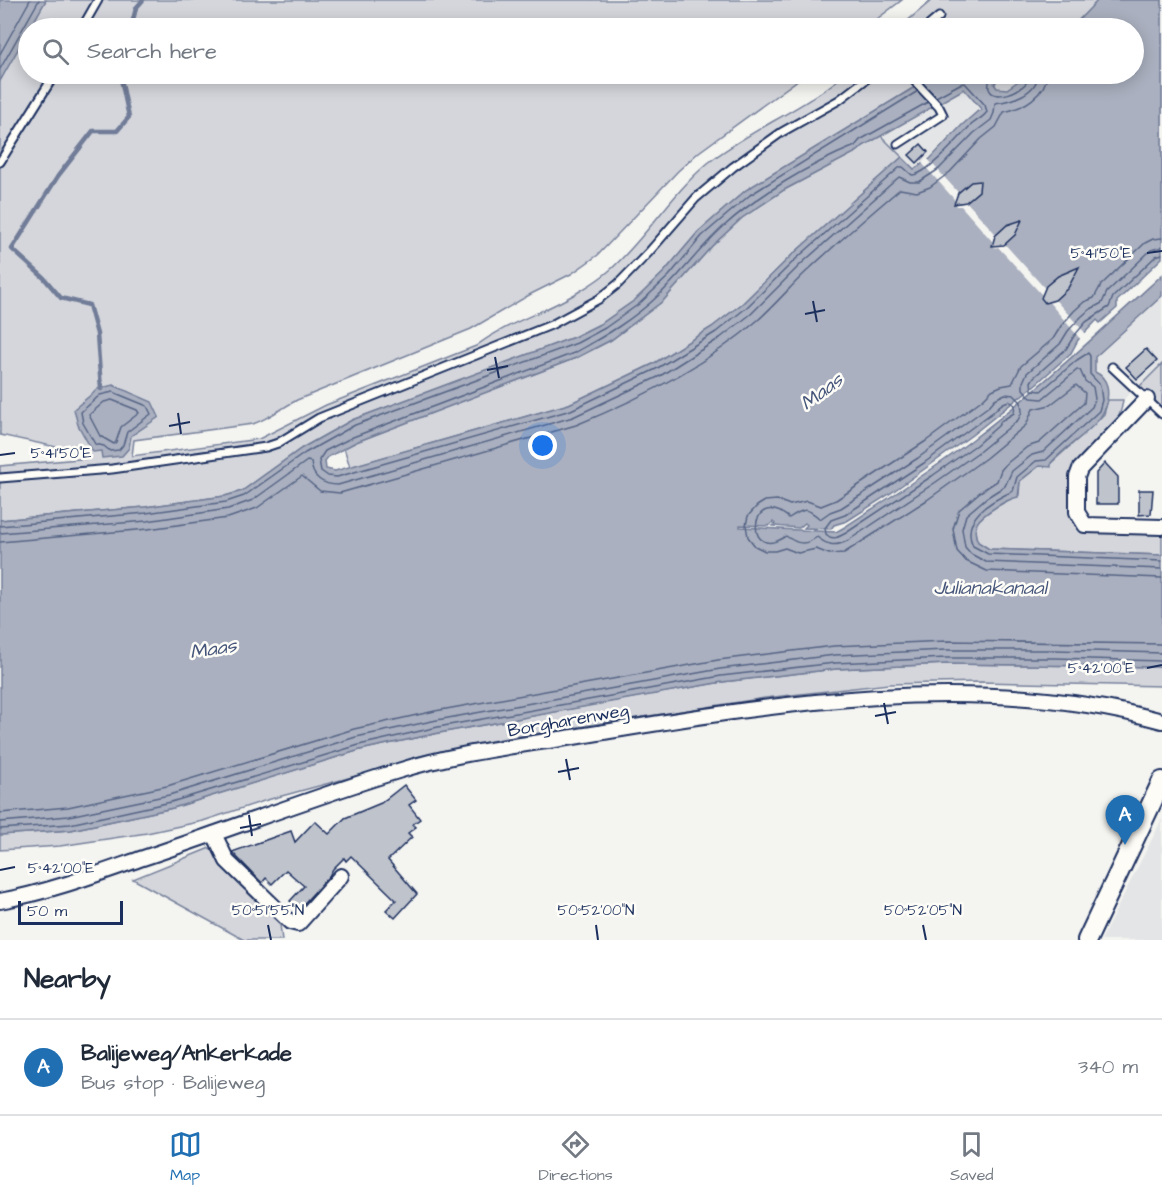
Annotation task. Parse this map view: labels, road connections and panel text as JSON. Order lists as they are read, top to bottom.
{
  "streets": {
    "street": ["Borgharenweg"]
  },
  "water": ["Maas", "Julianakanaal"],
  "scale_bar": "50 m",
  "page": {
    "search": "Search here",
    "pins": "A",
    "scale": "50 m",
    "heading": "Nearby",
    "list": [
      {
        "mark": "A",
        "name": "Balijeweg/Ankerkade",
        "note": "Bus stop · Balijeweg",
        "value": "340 m"
      }
    ],
    "nav": ["Map", "Directions", "Saved"]
  },
  "coordinates": [
    "5°41'50\"E",
    "5°42'00\"E",
    "50°51'55\"N",
    "50°52'00\"N",
    "50°52'05\"N"
  ]
}
